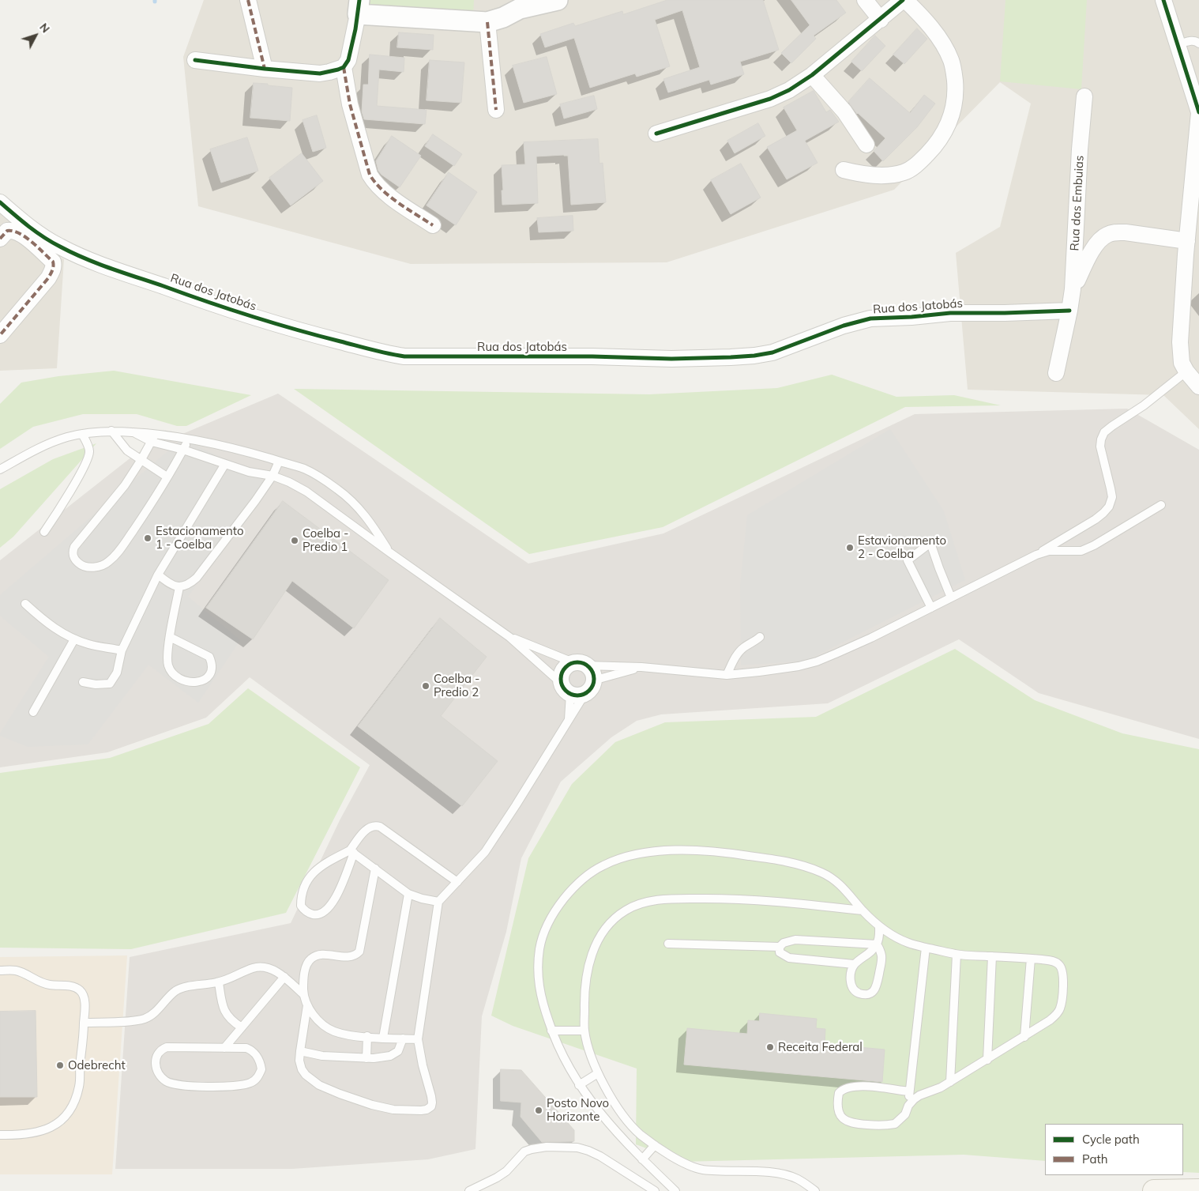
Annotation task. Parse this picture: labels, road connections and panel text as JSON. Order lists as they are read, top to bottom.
{
  "streets": {
    "street": ["Rua das Embuias", "Rua dos Jatobás"]
  },
  "crossings": [
    ["Rua das Embuias", "Rua dos Jatobás"]
  ],
  "places": [
    "Estacionamento 1 - Coelba",
    "Coelba - Predio 1",
    "Estavionamento 2 - Coelba",
    "Coelba - Predio 2",
    "Receita Federal",
    "Odebrecht",
    "Posto Novo Horizonte"
  ],
  "legend": ["Cycle path", "Path"],
  "north": "top right"
}
